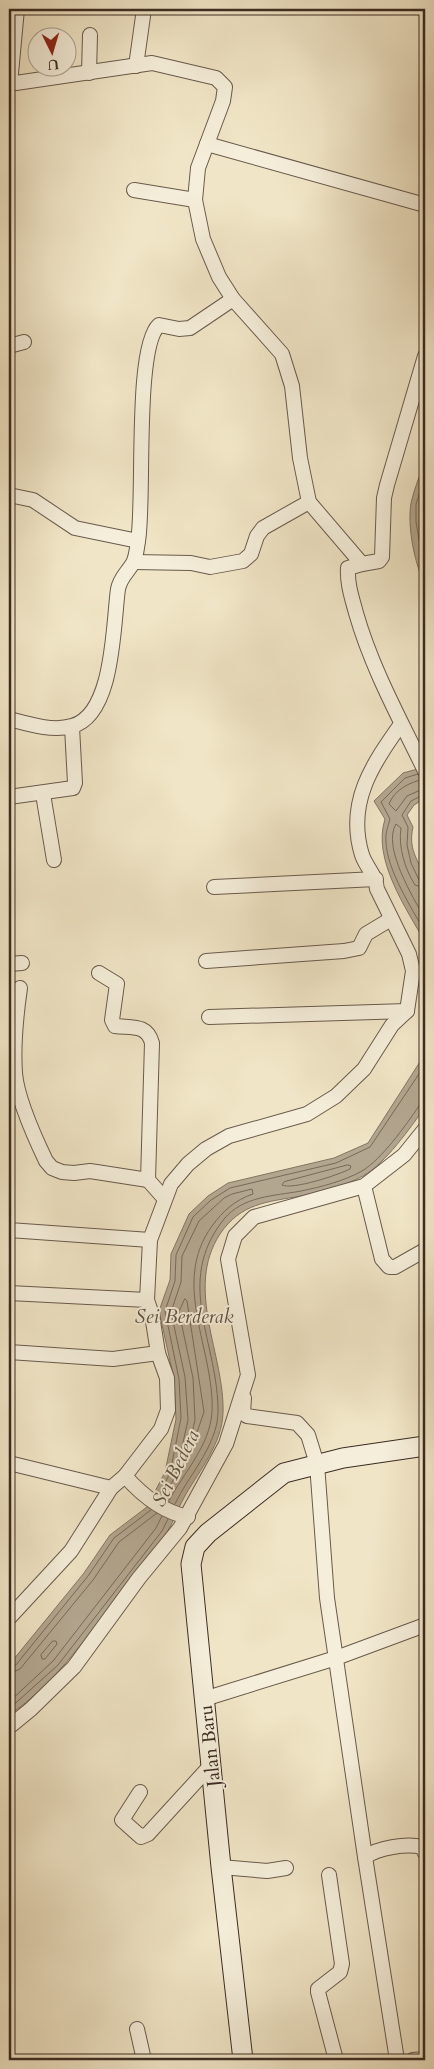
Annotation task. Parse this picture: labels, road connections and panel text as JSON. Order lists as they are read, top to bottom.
{
  "streets": {
    "street": ["Jalan Baru"]
  },
  "water": ["Sei Berderak", "Sei Bedera"],
  "north": "bottom"
}
